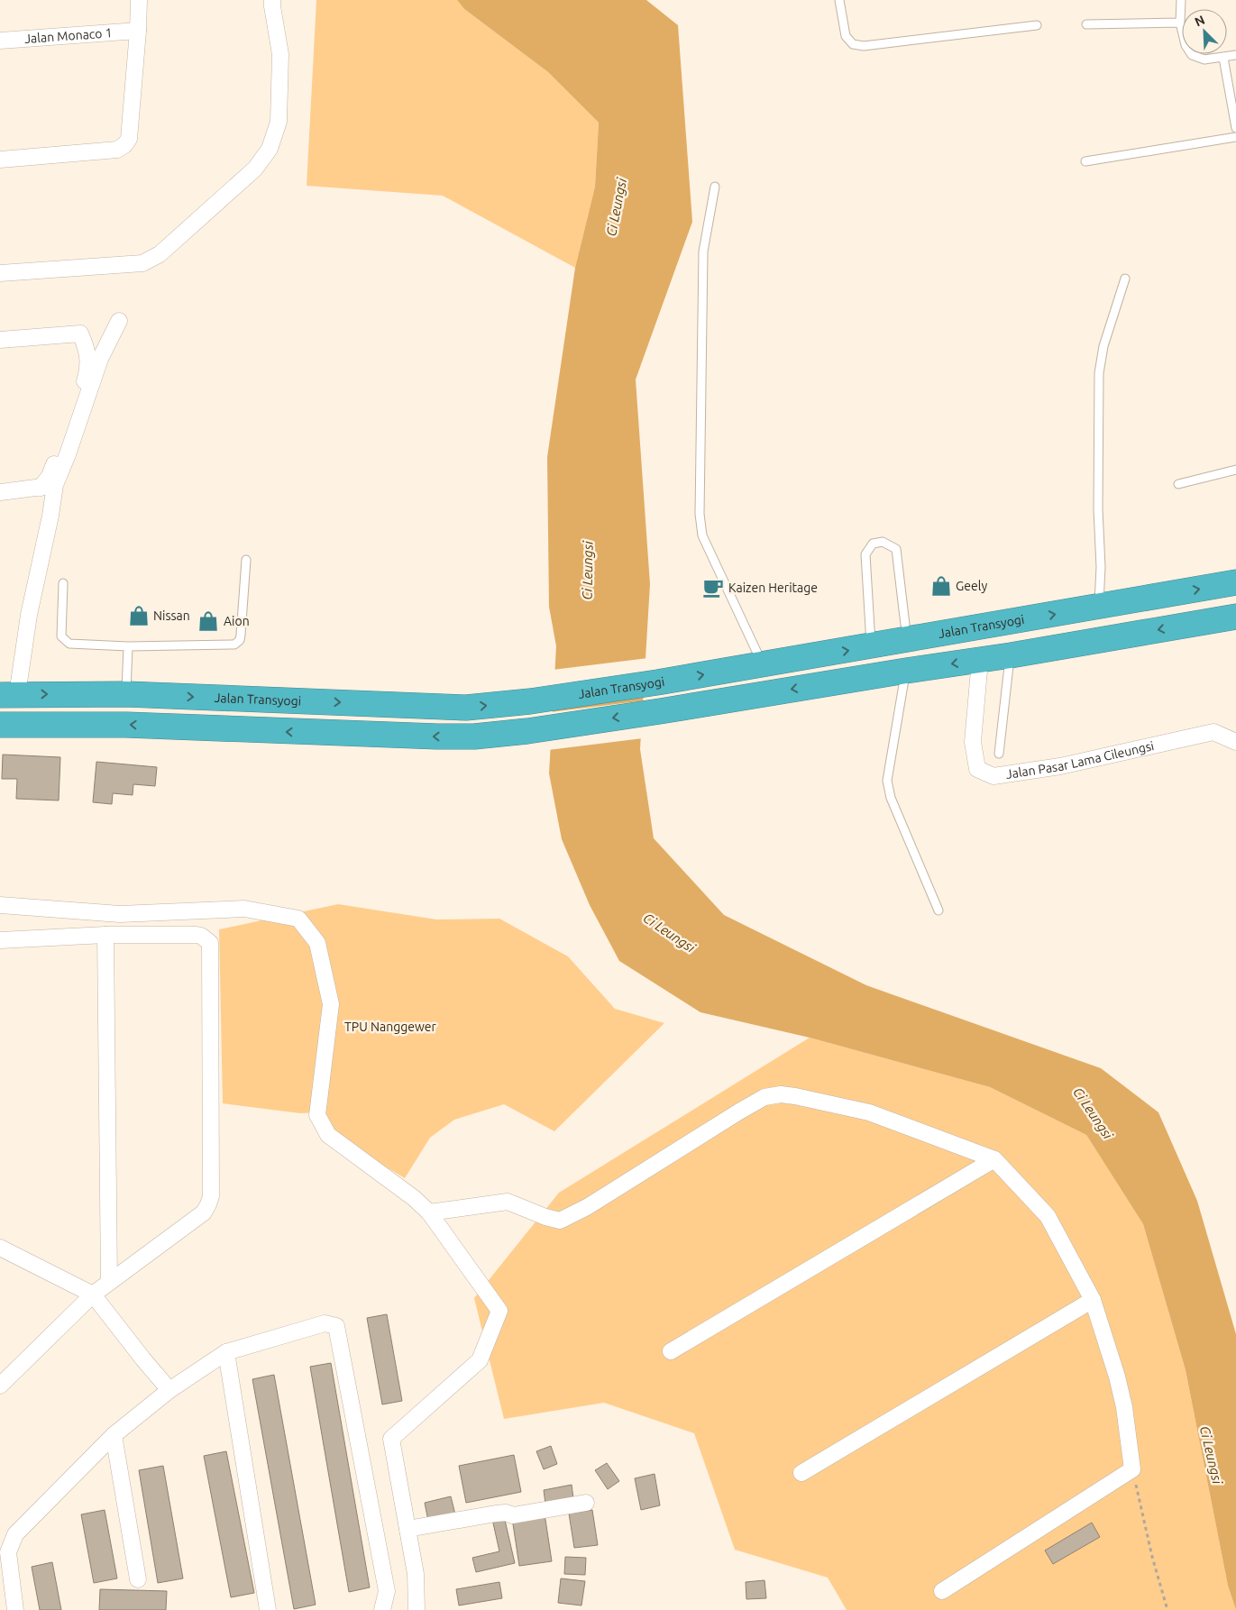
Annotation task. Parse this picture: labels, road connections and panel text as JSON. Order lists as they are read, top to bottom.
{
  "streets": {
    "highway": ["Jalan Transyogi"],
    "street": ["Jalan Monaco 1", "Jalan Pasar Lama Cileungsi"]
  },
  "water": ["Ci Leungsi"],
  "parks": ["TPU Nanggewer"],
  "places": {
    "shop": ["Geely", "Nissan", "Aion"],
    "cafe": ["Kaizen Heritage"]
  },
  "north": "top left"
}
